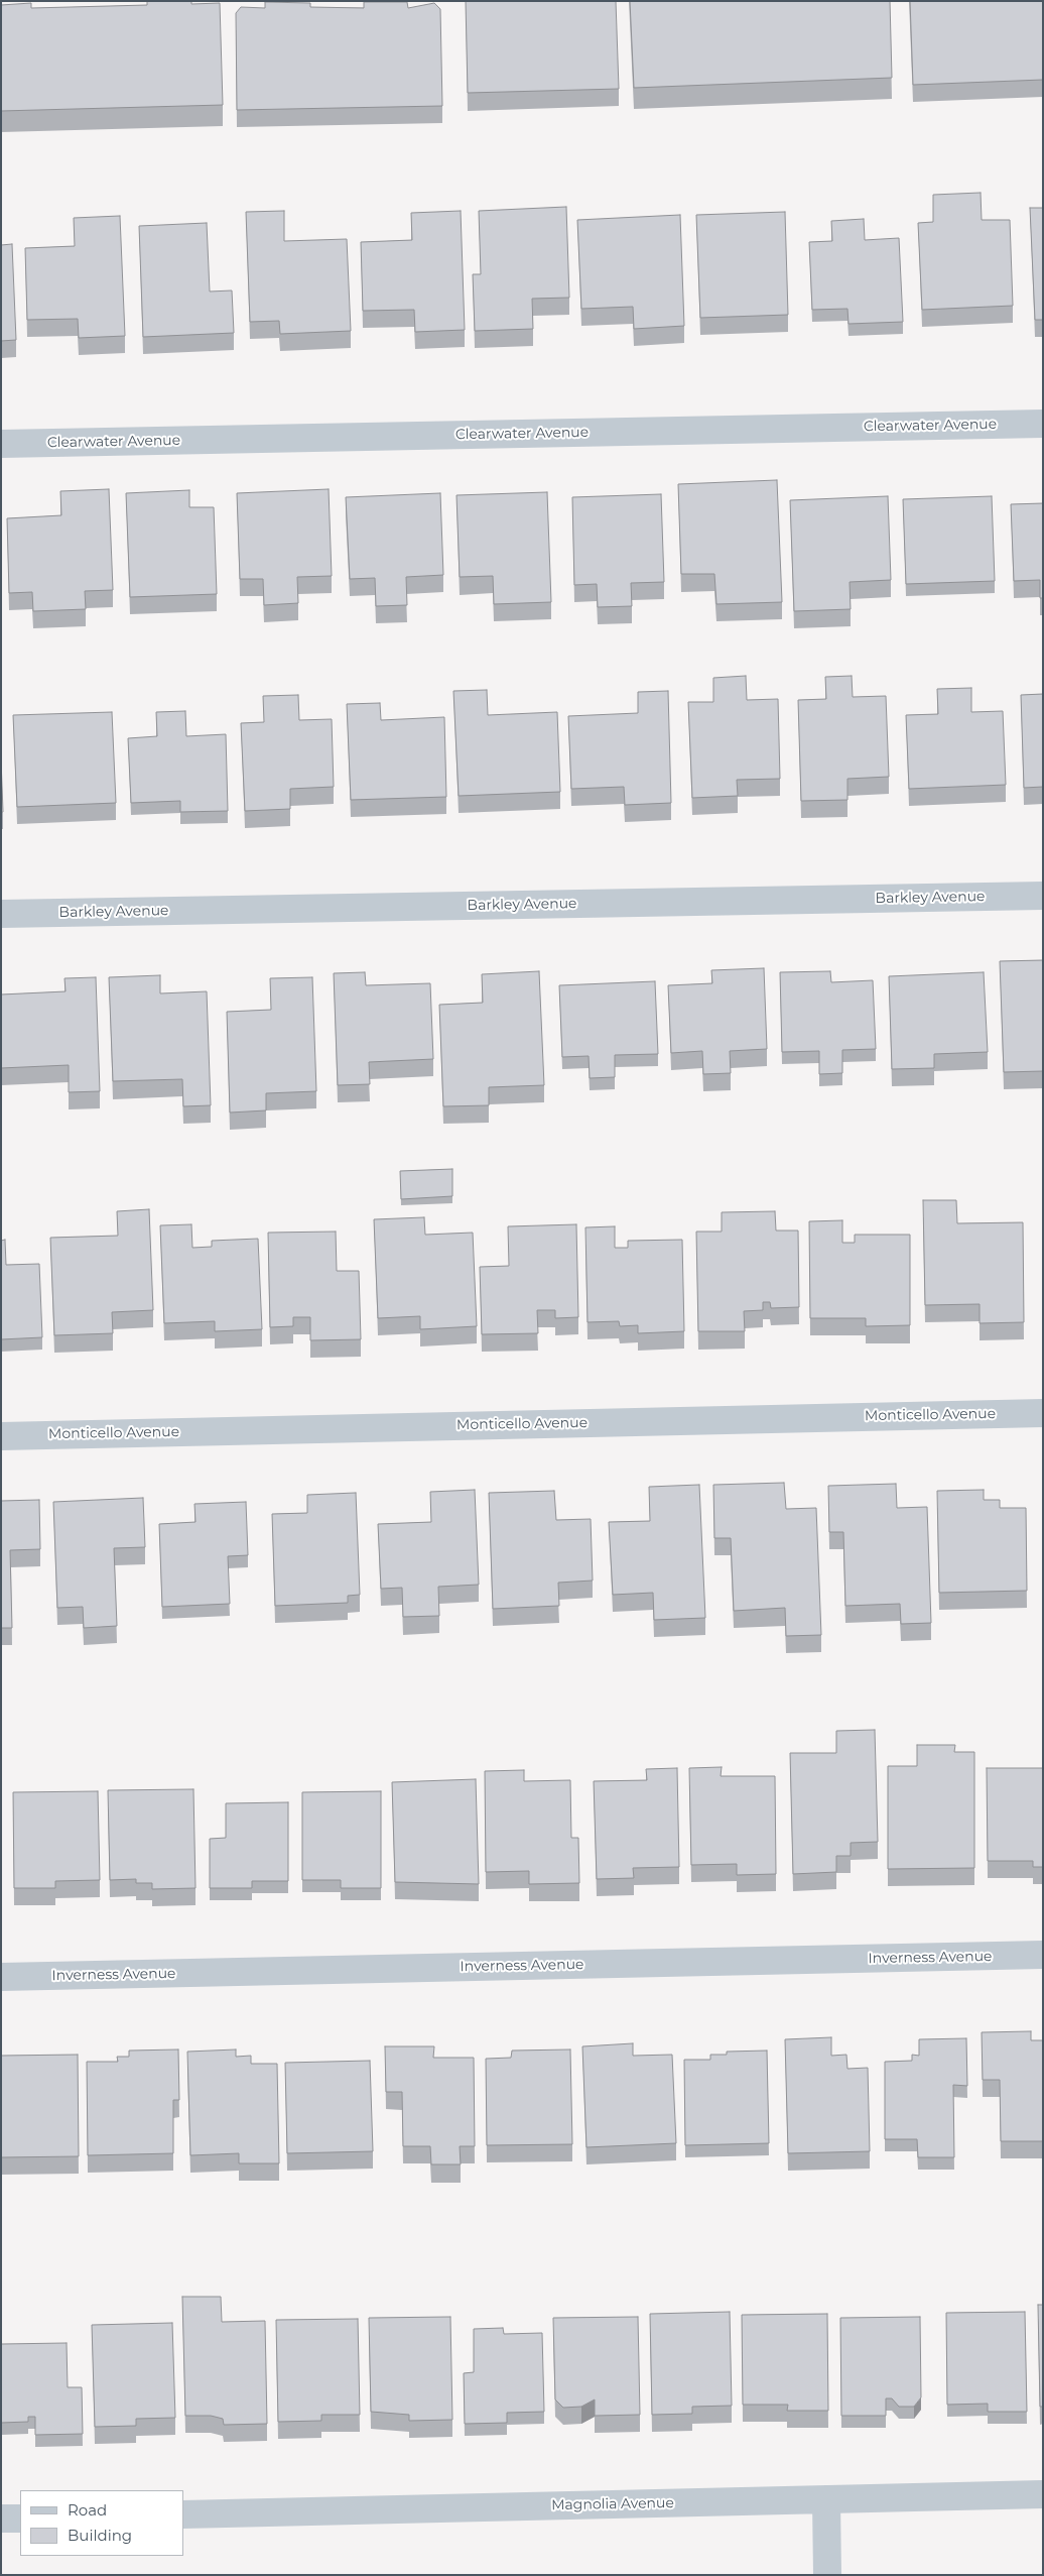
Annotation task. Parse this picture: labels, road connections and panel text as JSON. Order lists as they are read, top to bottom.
{
  "streets": {
    "street": [
      "Clearwater Avenue",
      "Barkley Avenue",
      "Monticello Avenue",
      "Inverness Avenue",
      "Magnolia Avenue"
    ]
  },
  "legend": ["Road", "Building"]
}
